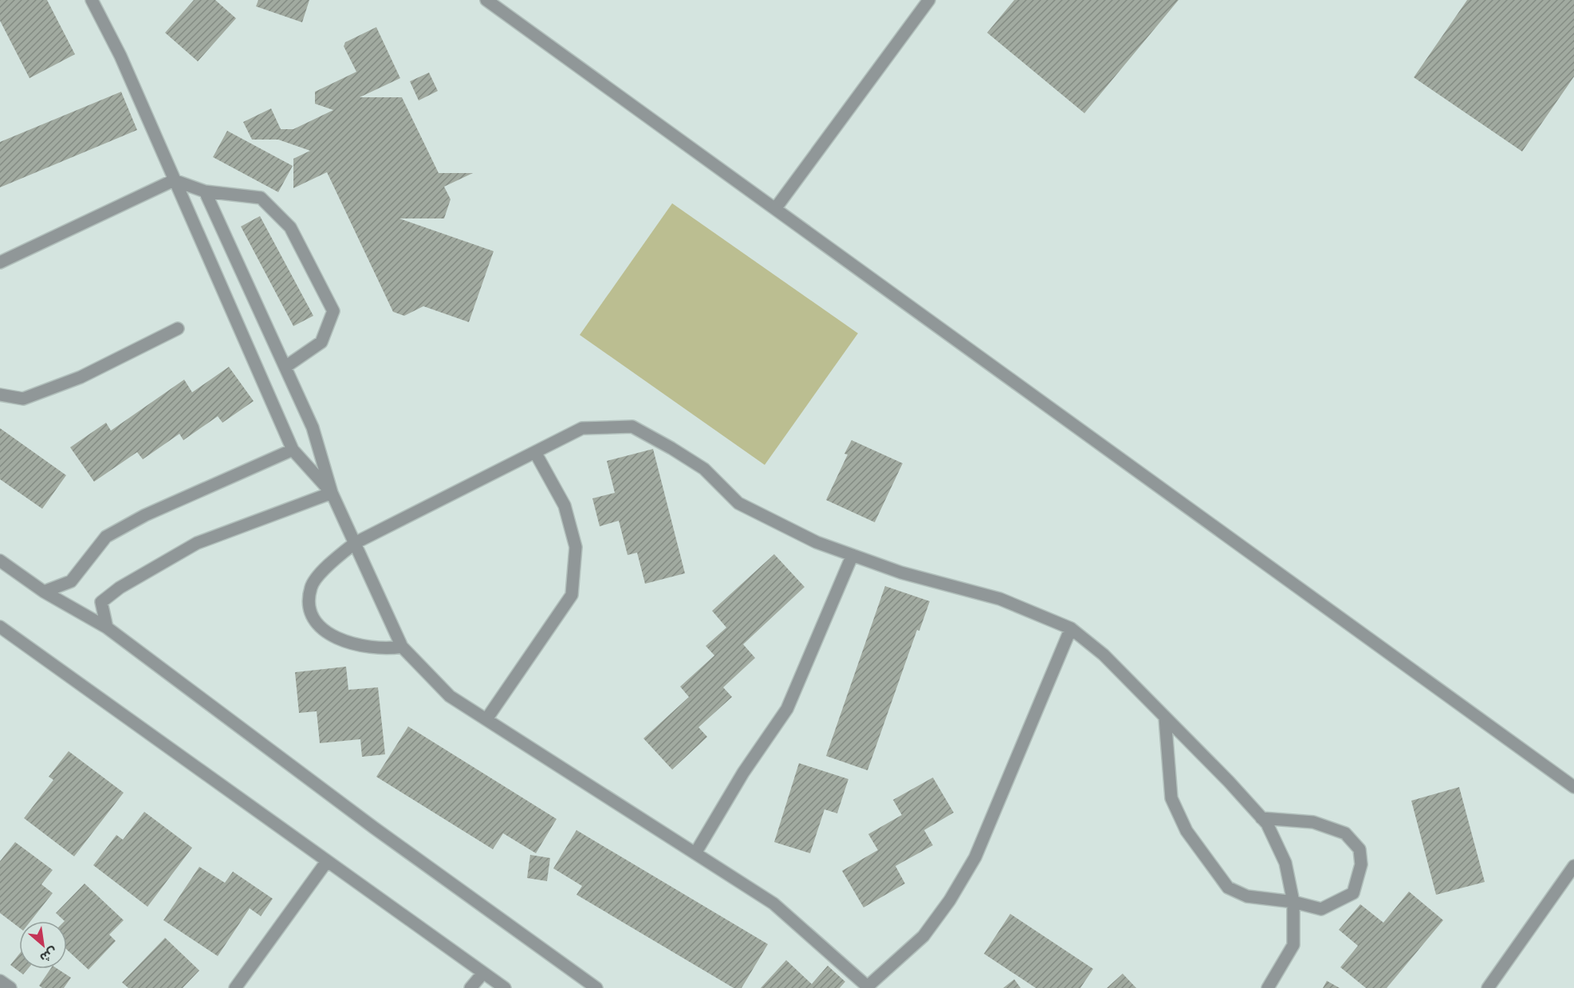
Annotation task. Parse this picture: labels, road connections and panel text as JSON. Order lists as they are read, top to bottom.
{
  "north": "bottom right"
}
